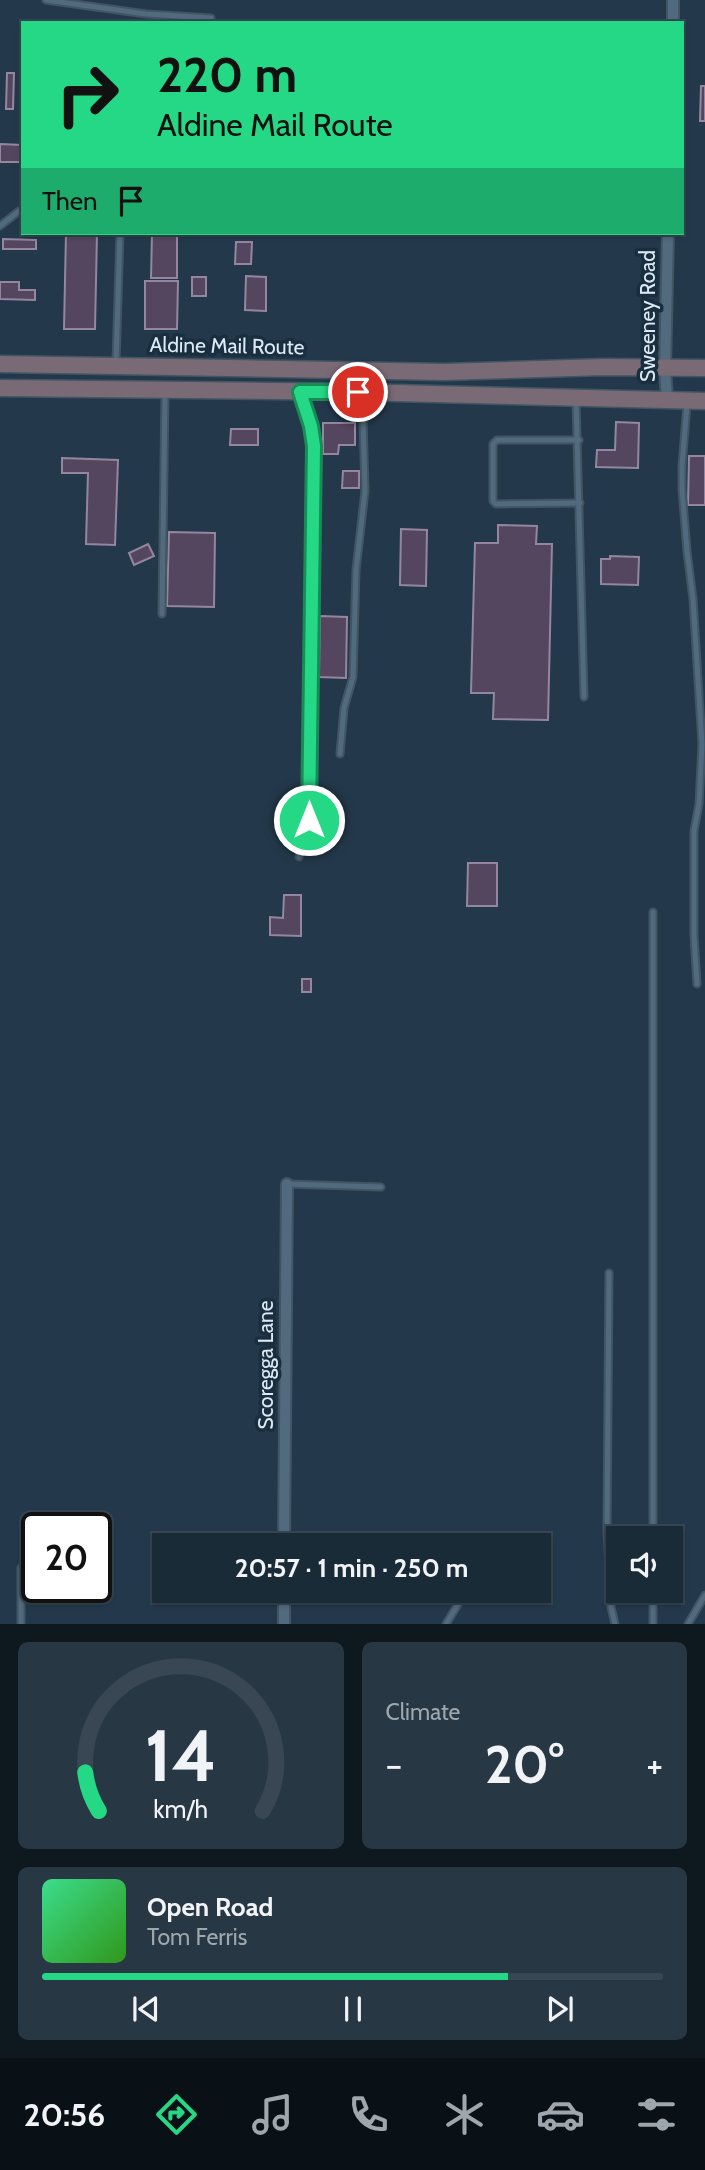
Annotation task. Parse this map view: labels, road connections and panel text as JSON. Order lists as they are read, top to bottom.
{
  "streets": {
    "main road": ["Aldine Mail Route"],
    "street": ["Sweeney Road", "Scoregga Lane"]
  },
  "crossings": [
    ["Sweeney Road", "Aldine Mail Route"]
  ],
  "page": {
    "turn": ["220 m", "Aldine Mail Route"],
    "then": "Then",
    "limit": "20",
    "trip": "20:57 · 1 min · 250 m",
    "tile": "Climate",
    "heat": ["−", "20°", "+"],
    "song": ["Open Road", "Tom Ferris"],
    "tabs": "20:56",
    "gauge": ["14", "km/h"]
  }
}
